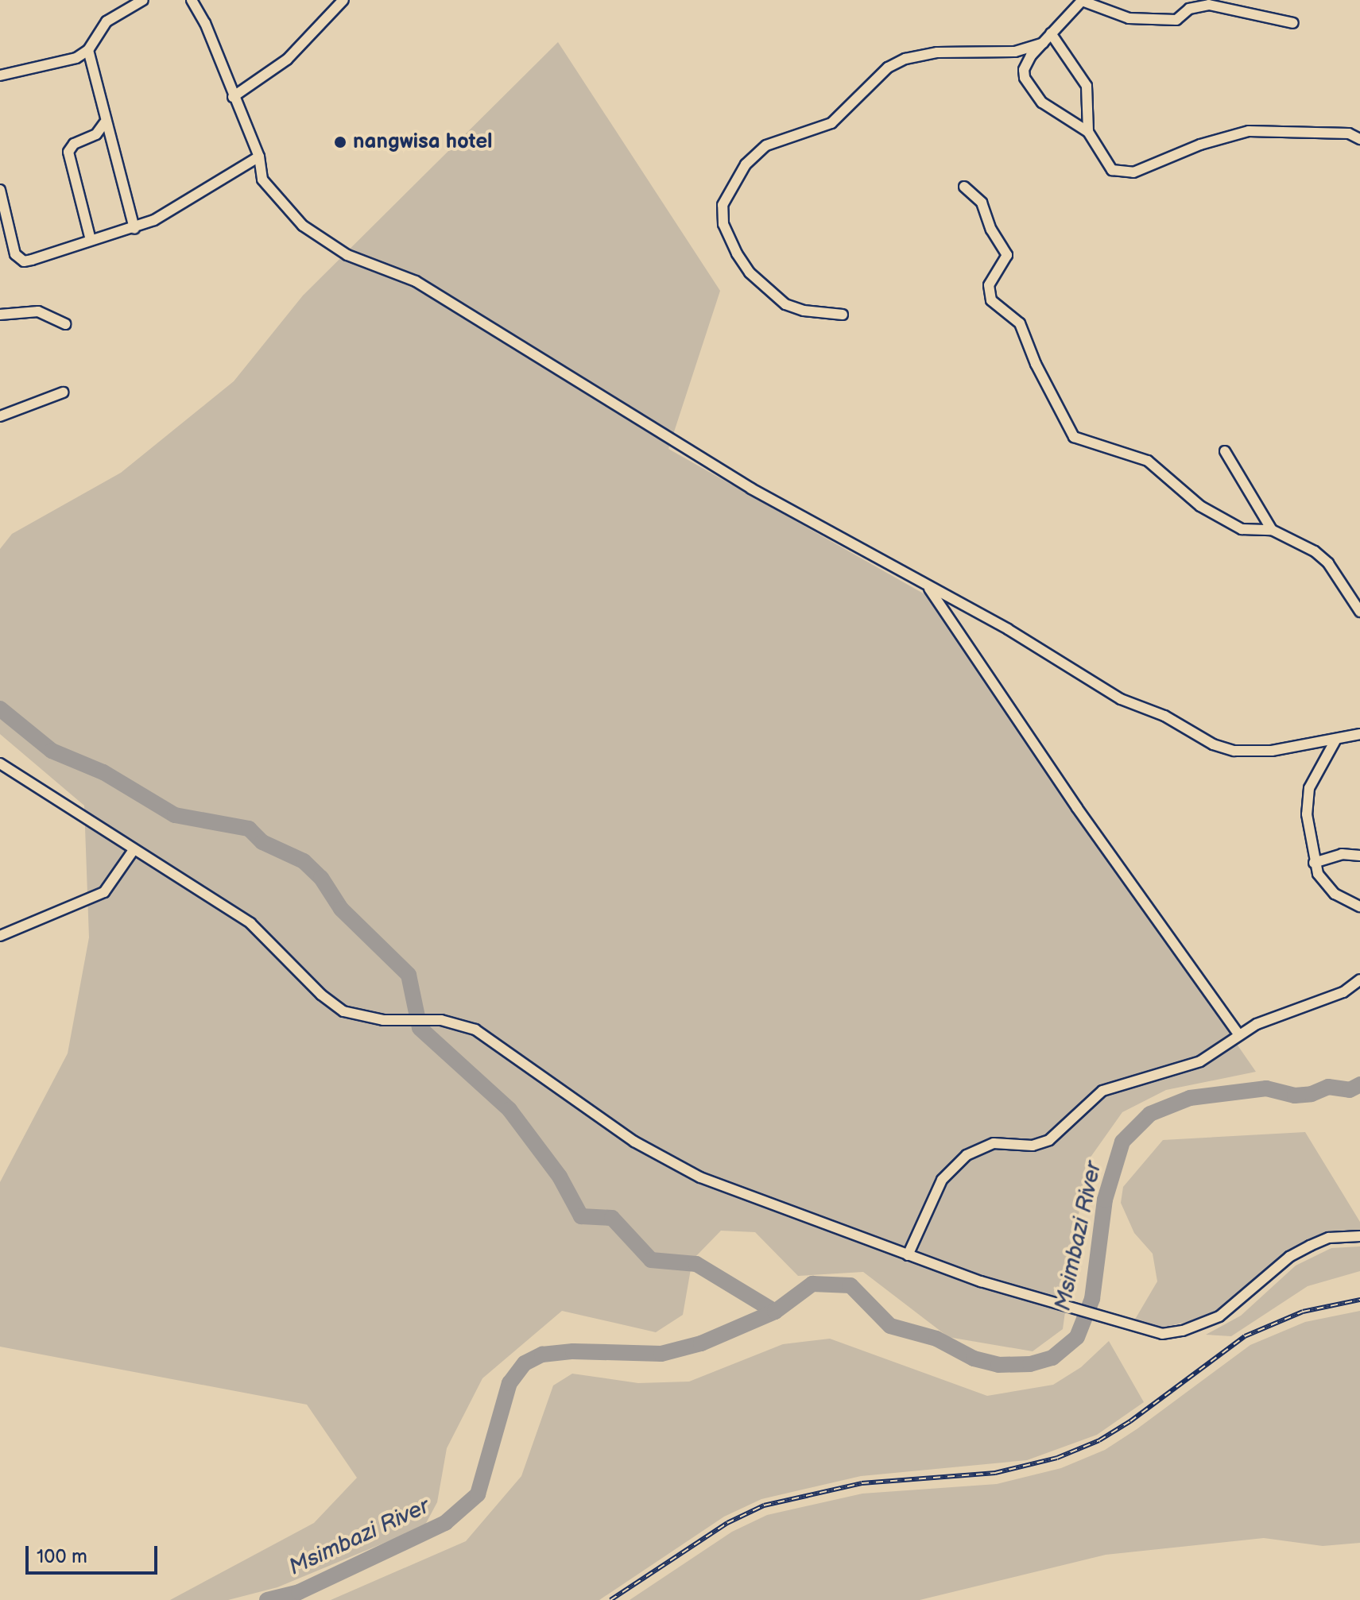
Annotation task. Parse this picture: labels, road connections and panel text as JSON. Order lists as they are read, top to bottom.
{
  "water": ["Msimbazi River"],
  "places": ["nangwisa hotel"],
  "scale_bar": "100 m"
}
